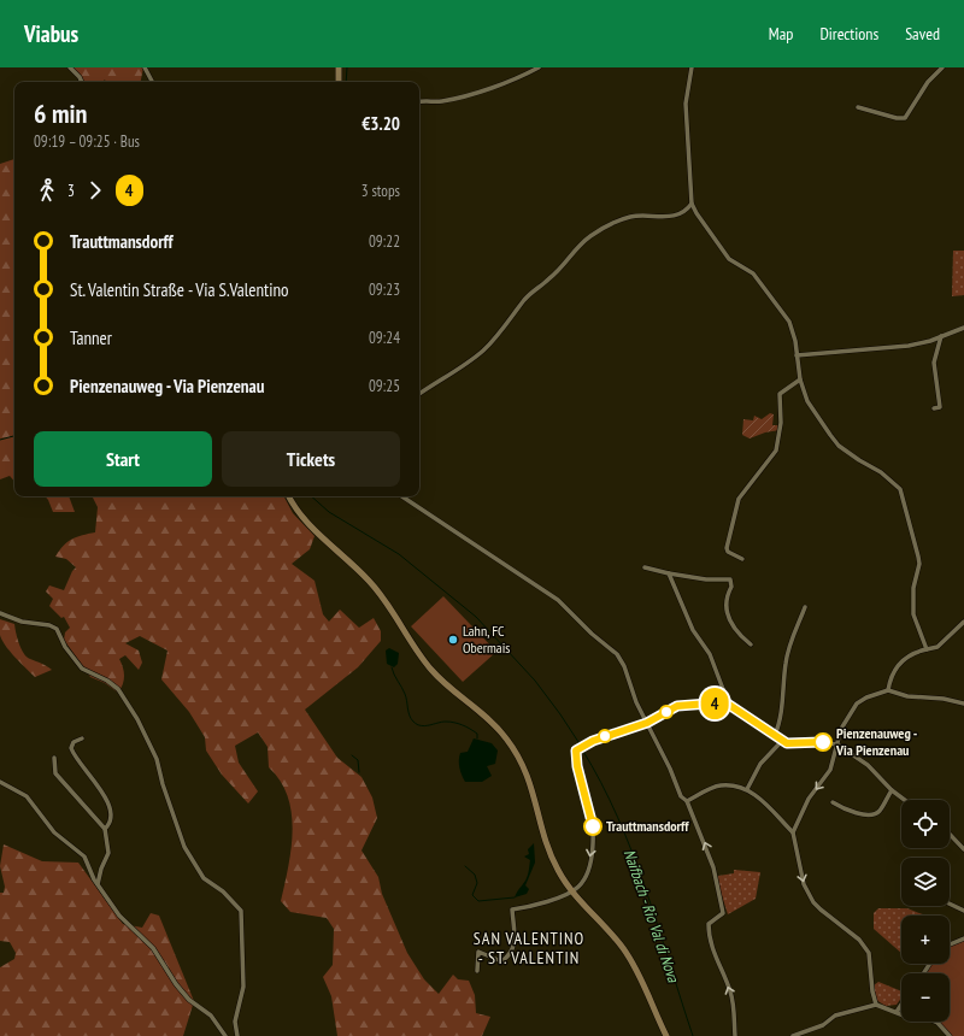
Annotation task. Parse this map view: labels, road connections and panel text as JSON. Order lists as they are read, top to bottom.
{
  "districts": ["SAN VALENTINO - ST. VALENTIN"],
  "water": ["Naifbach - Rio Val di Nova"],
  "places": ["Lahn, FC Obermais", "Pienzenauweg - Via Pienzenau", "Trauttmansdorff"],
  "lines": ["bus line 4"],
  "page": {
    "header": "Viabus",
    "nav": ["Map", "Directions", "Saved"],
    "on_map": "4",
    "heading": ["6 min", "09:19 – 09:25 · Bus", "€3.20"],
    "legs": ["3", "4", "3 stops"],
    "list": [
      {
        "name": "Trauttmansdorff",
        "value": "09:22"
      },
      {
        "name": "St. Valentin Straße - Via S.Valentino",
        "value": "09:23"
      },
      {
        "name": "Tanner",
        "value": "09:24"
      },
      {
        "name": "Pienzenauweg - Via Pienzenau",
        "value": "09:25"
      }
    ],
    "buttons": ["Start", "Tickets"],
    "map_buttons": ["+", "−"]
  }
}
